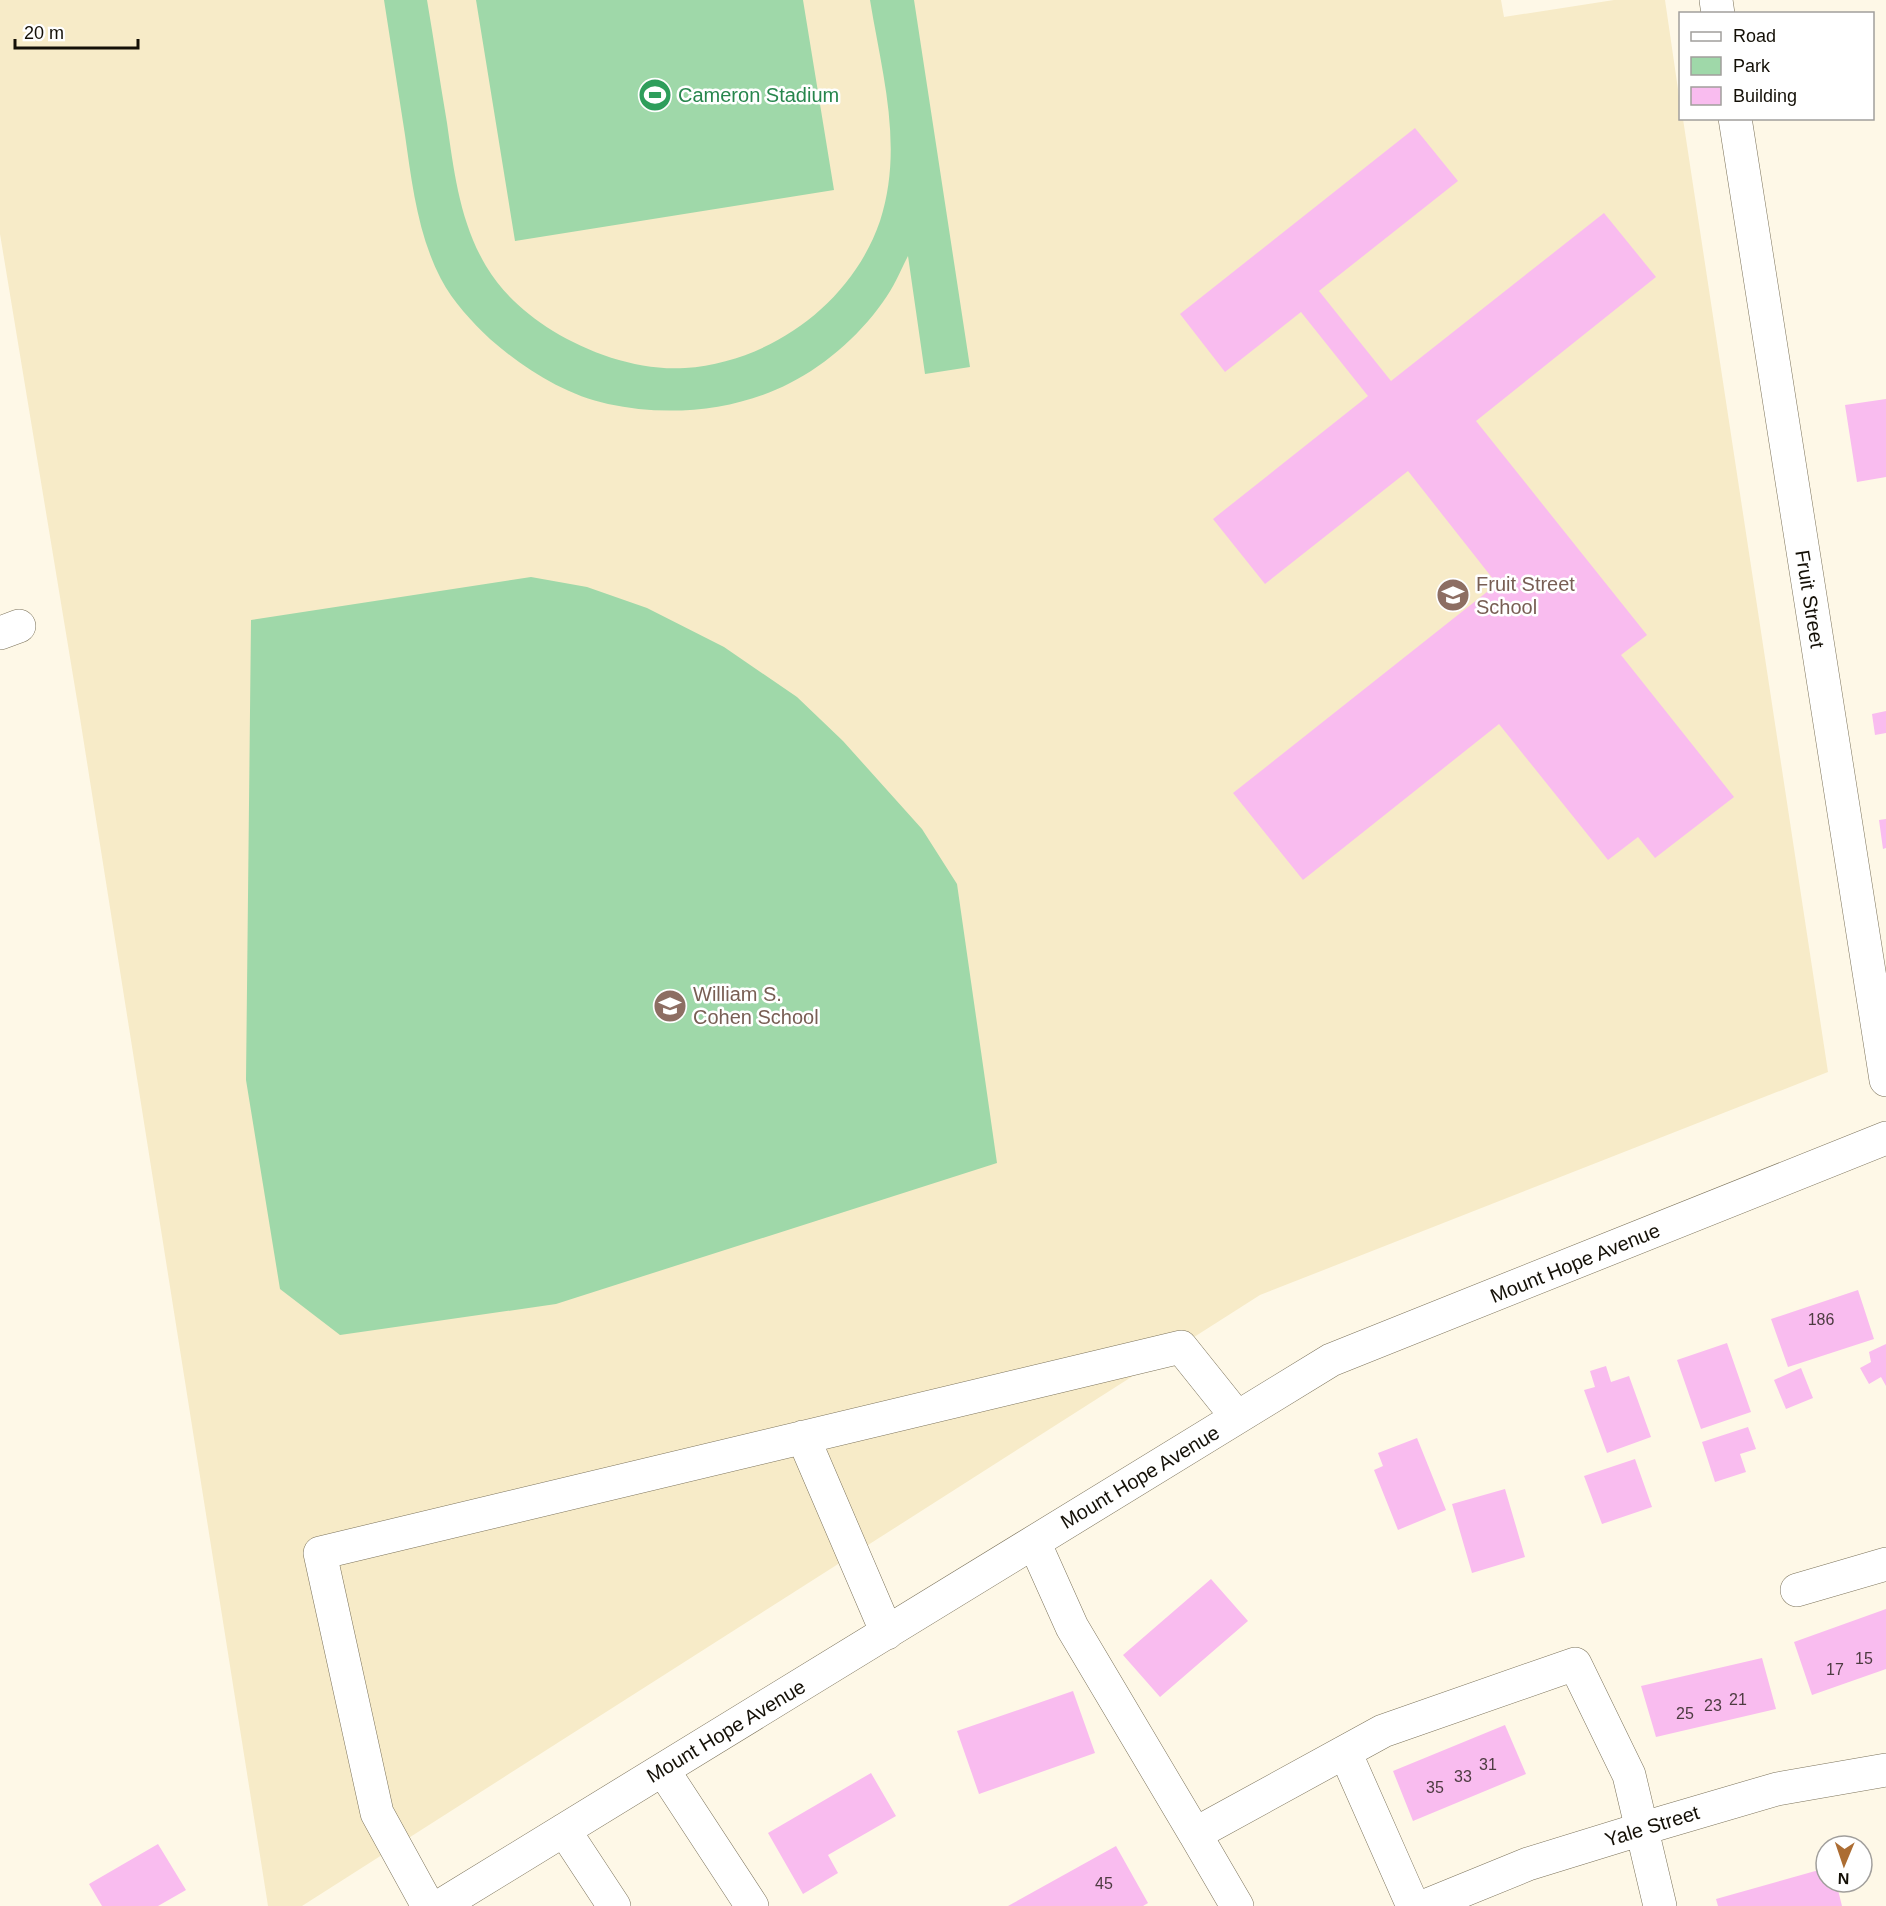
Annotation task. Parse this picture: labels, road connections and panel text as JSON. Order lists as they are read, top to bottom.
{
  "streets": {
    "street": ["Fruit Street", "Mount Hope Avenue", "Yale Street"]
  },
  "places": {
    "sports": ["Cameron Stadium"],
    "school or university": ["Fruit Street School", "William S. Cohen School"]
  },
  "house_numbers": [
    "186",
    "15",
    "17",
    "21",
    "23",
    "25",
    "31",
    "33",
    "35",
    "45"
  ],
  "legend": ["Road", "Park", "Building"],
  "scale_bar": "20 m",
  "north": "bottom"
}
